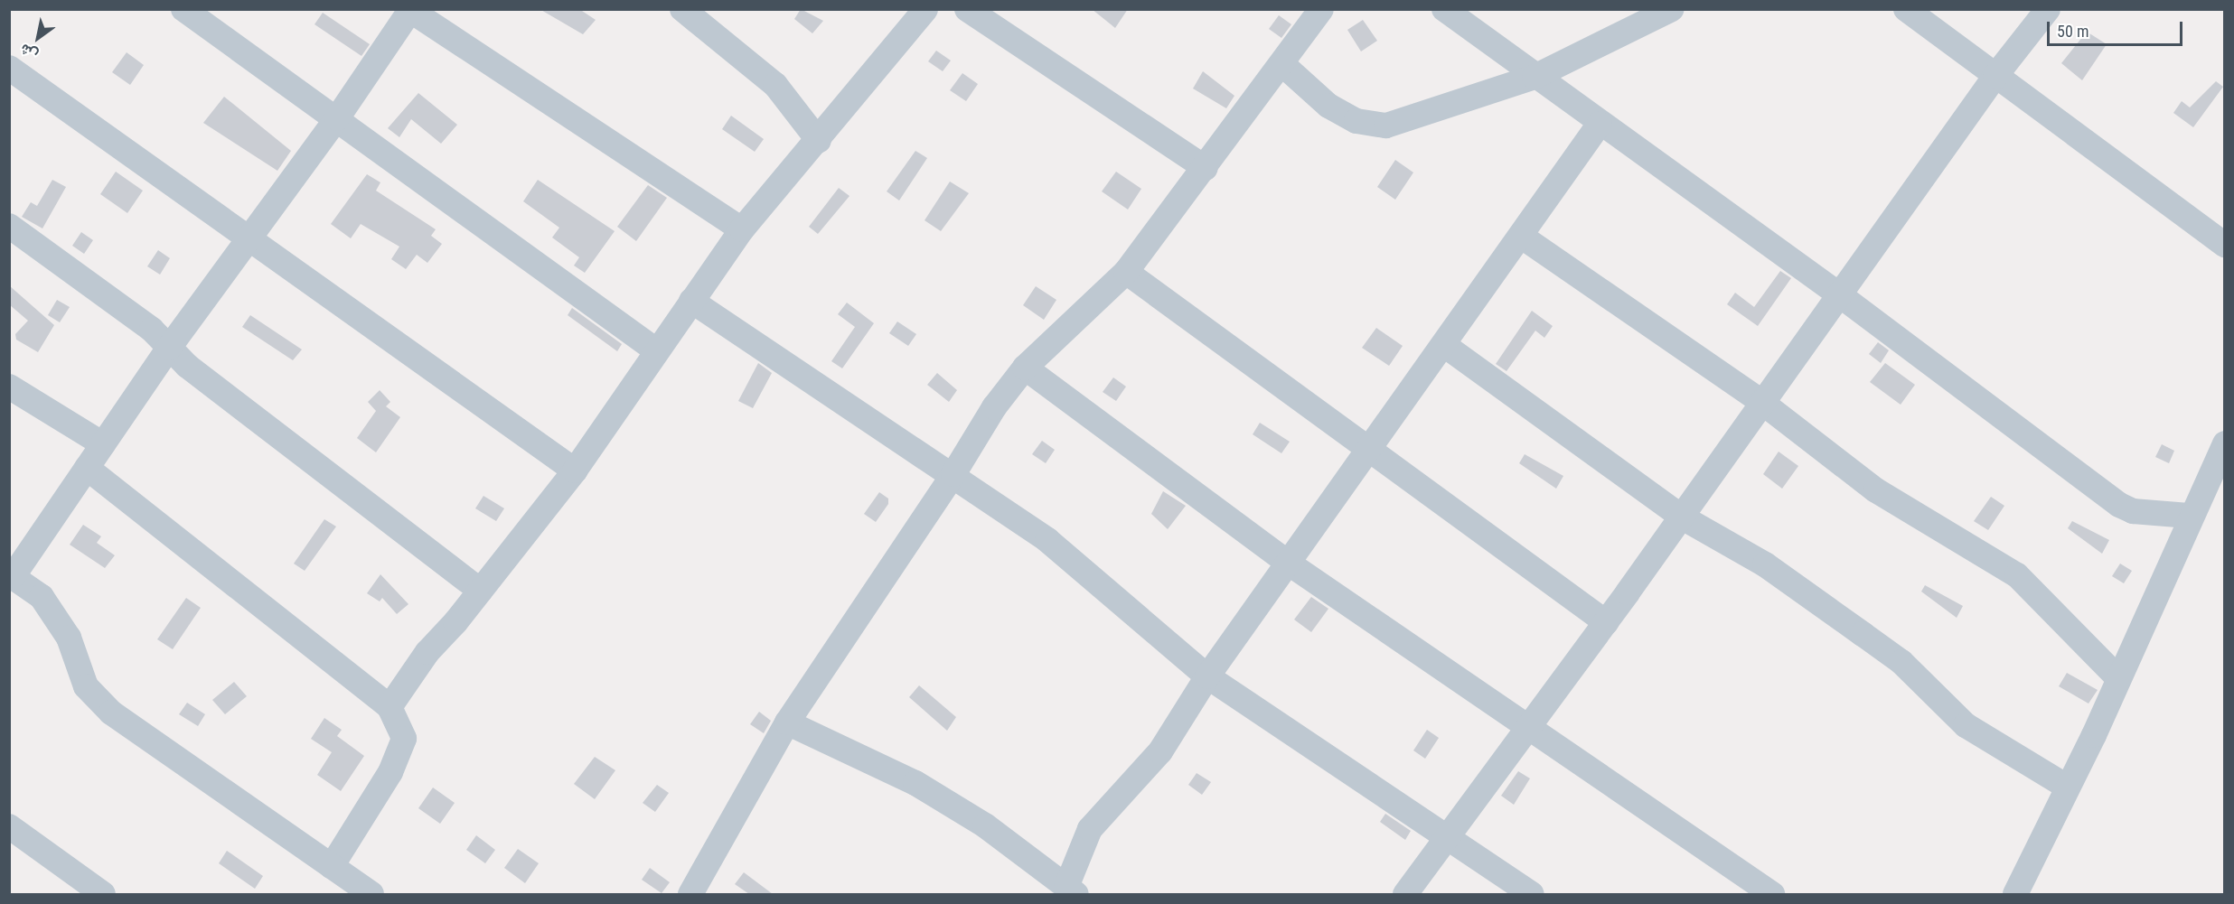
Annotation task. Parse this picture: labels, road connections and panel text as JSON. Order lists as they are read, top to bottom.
{
  "scale_bar": "50 m",
  "north": "bottom left"
}
